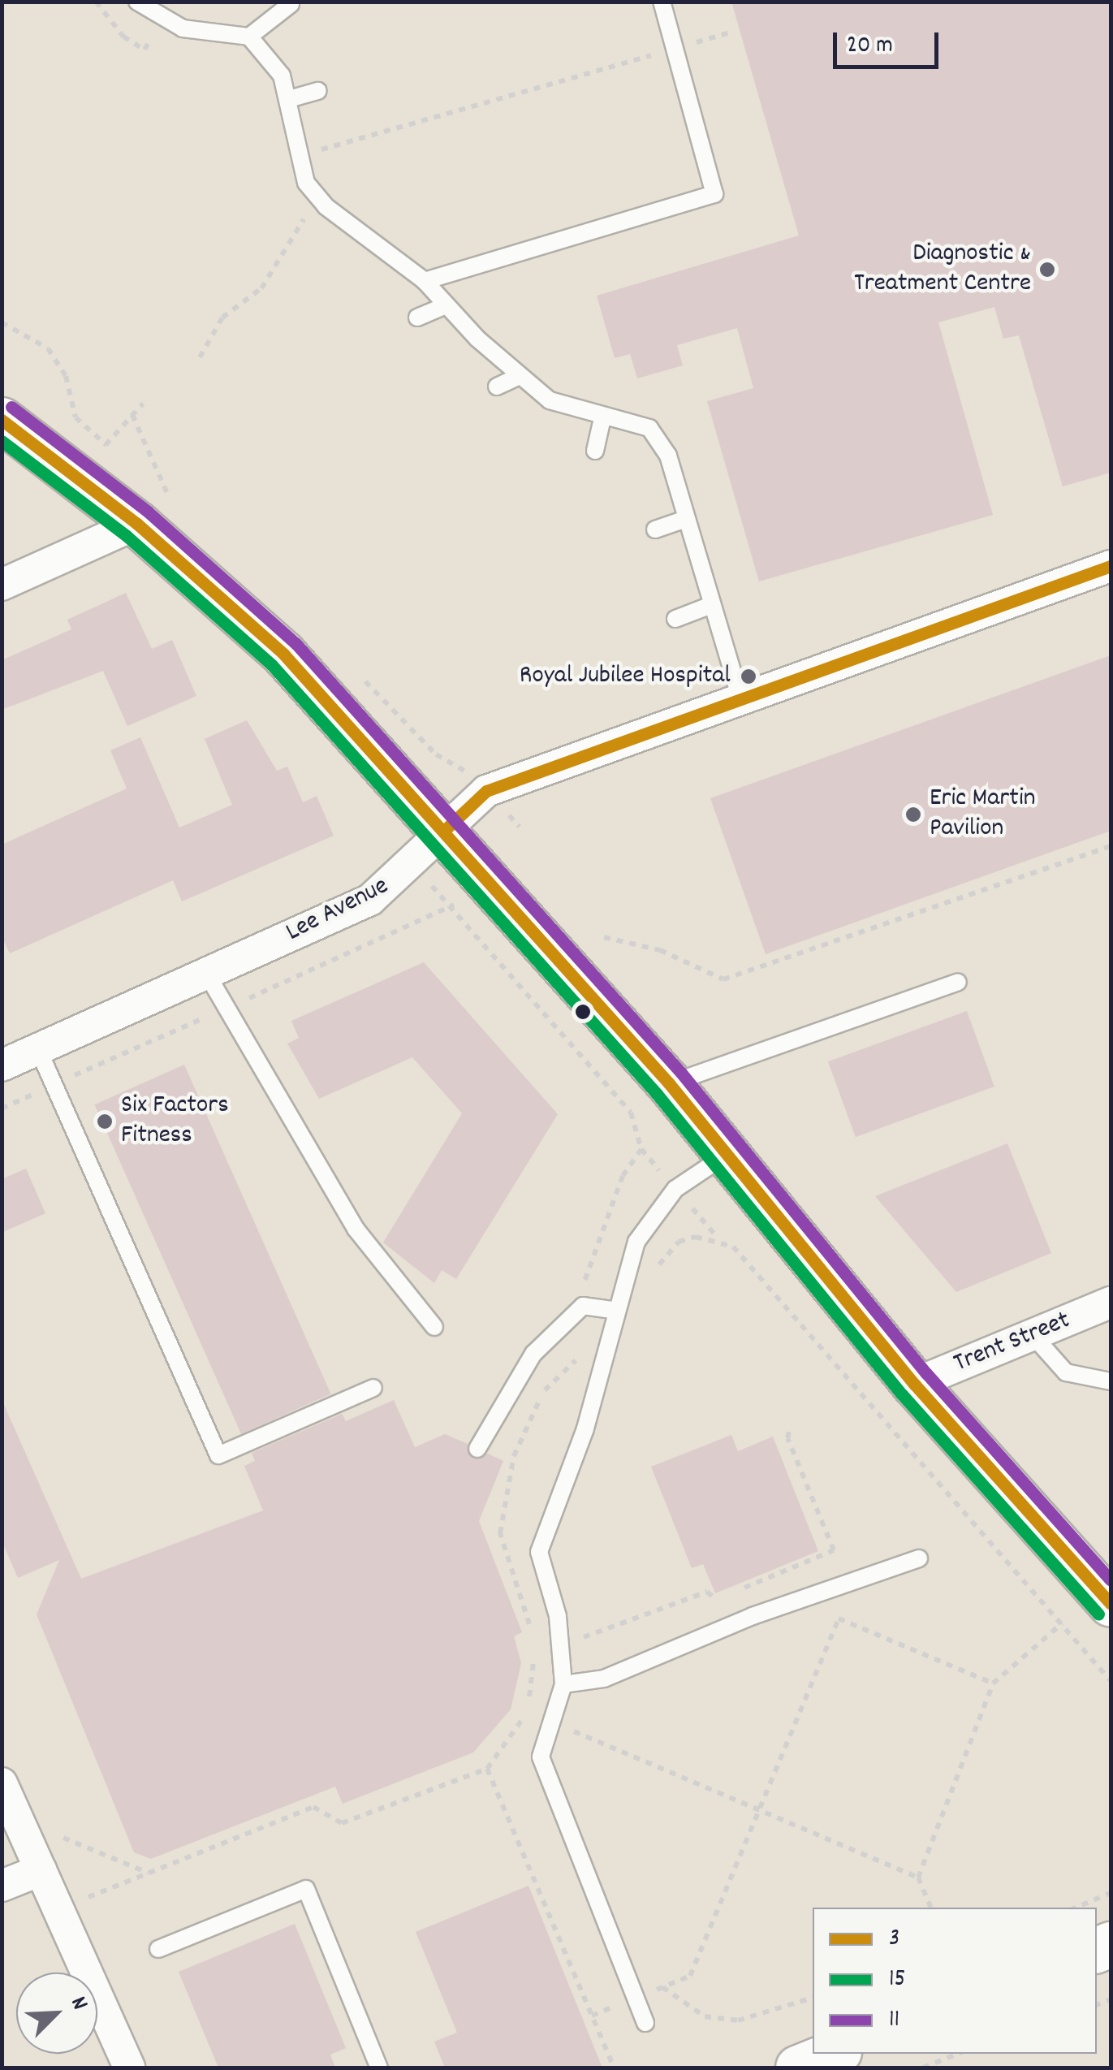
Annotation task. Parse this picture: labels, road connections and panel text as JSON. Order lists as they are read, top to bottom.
{
  "streets": {
    "street": ["Lee Avenue", "Trent Street"]
  },
  "places": [
    "Diagnostic & Treatment Centre",
    "Royal Jubilee Hospital",
    "Eric Martin Pavilion",
    "Six Factors Fitness"
  ],
  "lines": ["transit line 11", "transit line 3", "transit line 15"],
  "legend": ["3", "15", "11"],
  "scale_bar": "20 m",
  "north": "top right"
}
